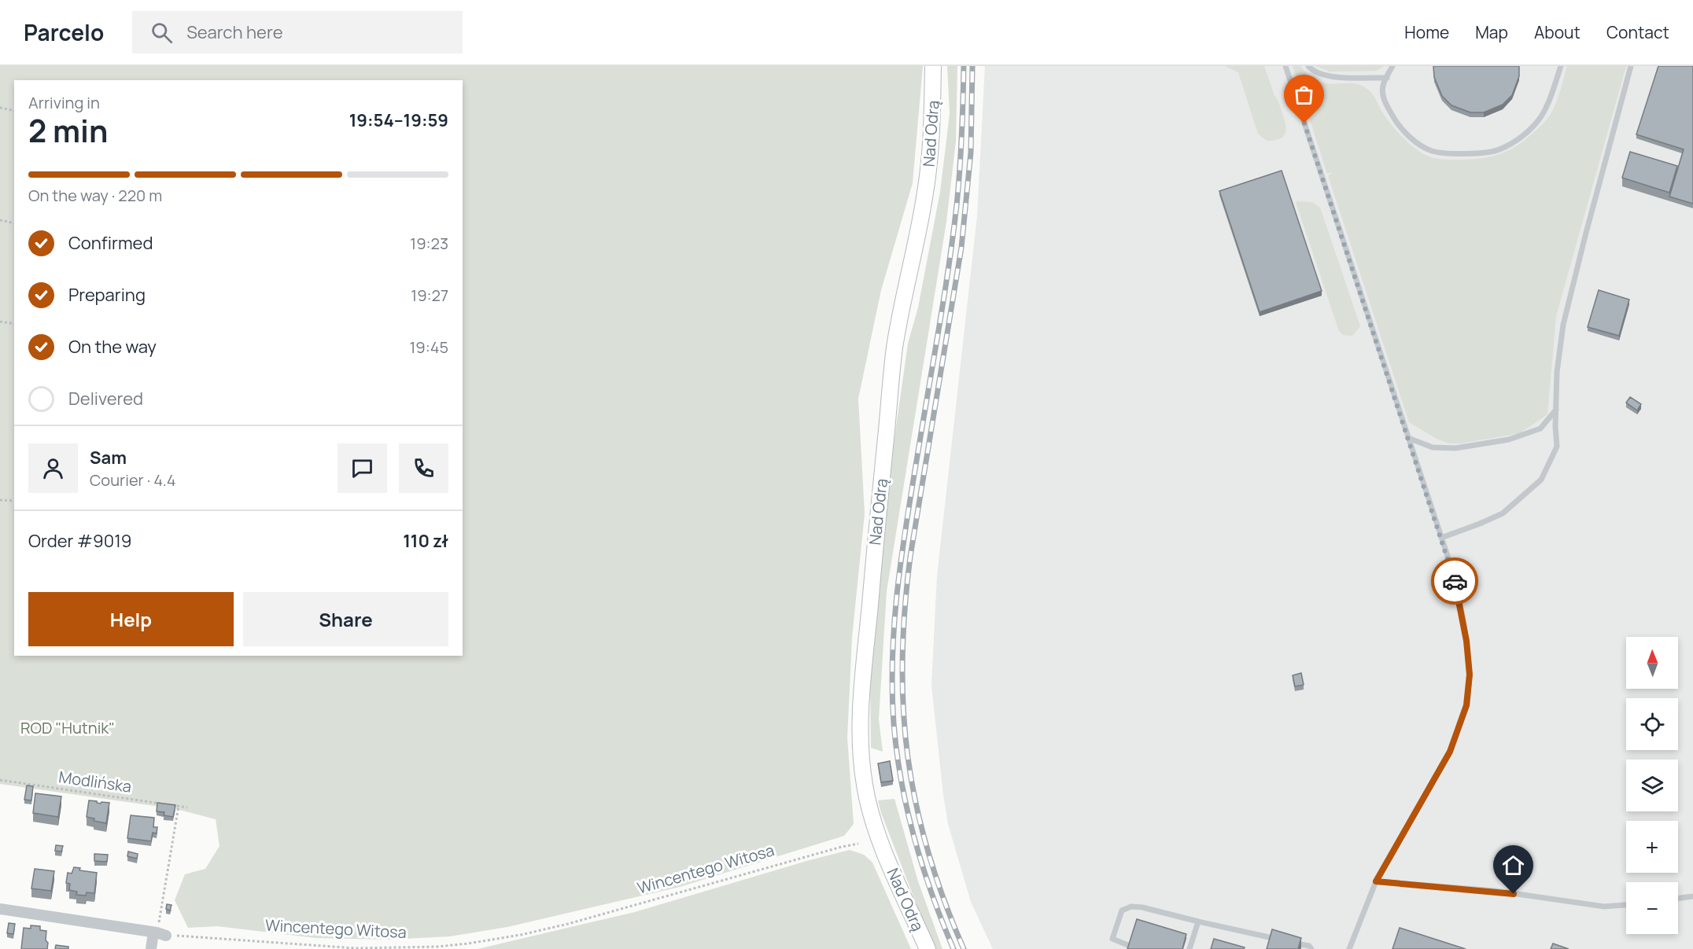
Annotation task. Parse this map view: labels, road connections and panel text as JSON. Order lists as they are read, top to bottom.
{
  "streets": {
    "street": ["Nad Odrą"],
    "path": ["Modlińska", "Wincentego Witosa"]
  },
  "parks": ["ROD \"Hutnik\""],
  "north": "top",
  "page": {
    "header": "Parcelo",
    "search": "Search here",
    "nav": [
      "Home",
      "Map",
      "About",
      "Contact"
    ],
    "heading": ["2 min", "Arriving in", "19:54–19:59"],
    "panel": [
      "Sam",
      "Courier · 4.4",
      "Order #9019",
      "110 zł"
    ],
    "bar": "On the way · 220 m",
    "list": [
      ["Confirmed", "19:23"],
      ["Preparing", "19:27"],
      ["On the way", "19:45"],
      "Delivered"
    ],
    "buttons": ["Help", "Share"],
    "map_buttons": ["+", "−"]
  }
}
